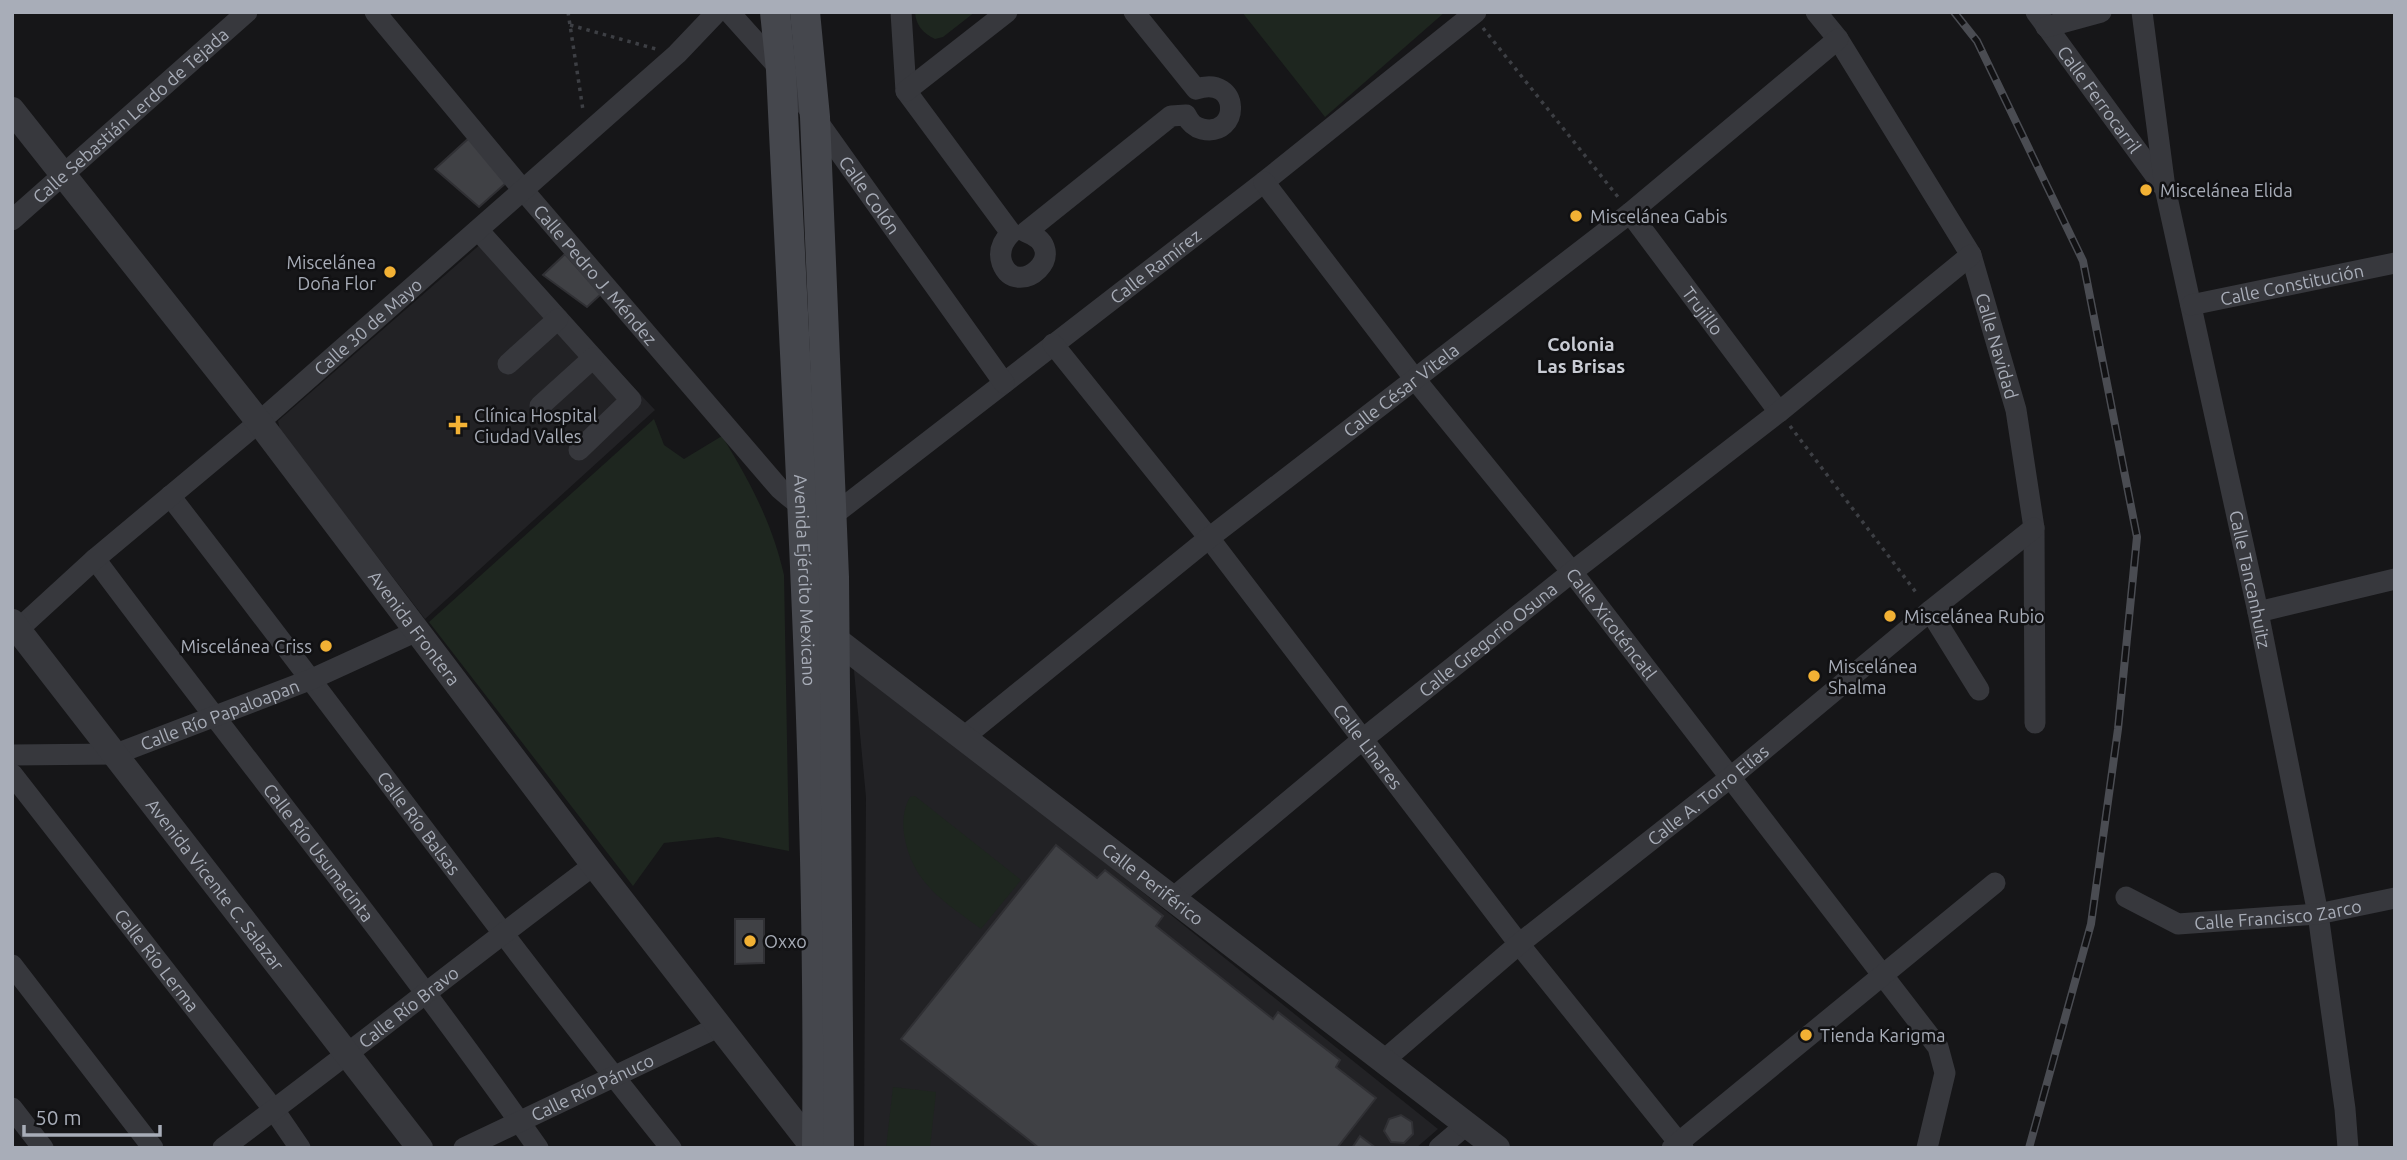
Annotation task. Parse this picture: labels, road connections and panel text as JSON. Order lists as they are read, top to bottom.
{
  "streets": {
    "main road": ["Avenida Ejército Mexicano"],
    "street": [
      "Calle Ferrocarril",
      "Calle Sebastián Lerdo de Tejada",
      "Calle Colón",
      "Calle Ramírez",
      "Calle Pedro J. Méndez",
      "Calle Constitución",
      "Trujillo",
      "Calle 30 de Mayo",
      "Calle Navidad",
      "Calle César Vitela",
      "Calle Tancanhuitz",
      "Calle Xicoténcatl",
      "Avenida Frontera",
      "Calle Gregorio Osuna",
      "Calle Río Papaloapan",
      "Calle Linares",
      "Calle A. Torro Elías",
      "Calle Río Balsas",
      "Calle Río Usumacinta",
      "Calle Periférico",
      "Avenida Vicente C. Salazar",
      "Calle Francisco Zarco",
      "Calle Río Lerma",
      "Calle Río Bravo",
      "Calle Río Pánuco"
    ]
  },
  "crossings": [
    ["Calle Ferrocarril", "Calle Tancanhuitz"],
    ["Calle Sebastián Lerdo de Tejada", "Avenida Frontera"],
    ["Calle Colón", "Calle Ramírez"],
    ["Calle Colón", "Avenida Ejército Mexicano"],
    ["Calle Ramírez", "Avenida Ejército Mexicano"],
    ["Calle Ramírez", "Calle Xicoténcatl"],
    ["Calle Ramírez", "Calle Linares"],
    ["Calle Pedro J. Méndez", "Calle 30 de Mayo"],
    ["Calle Pedro J. Méndez", "Avenida Ejército Mexicano"],
    ["Calle Constitución", "Calle Tancanhuitz"],
    ["Trujillo", "Calle César Vitela"],
    ["Trujillo", "Calle Gregorio Osuna"],
    ["Calle 30 de Mayo", "Avenida Frontera"],
    ["Calle 30 de Mayo", "Calle Río Balsas"],
    ["Calle 30 de Mayo", "Calle Río Usumacinta"],
    ["Calle 30 de Mayo", "Avenida Vicente C. Salazar"],
    ["Calle Navidad", "Calle César Vitela"],
    ["Calle Navidad", "Calle Gregorio Osuna"],
    ["Calle Navidad", "Calle A. Torro Elías"],
    ["Calle César Vitela", "Calle Xicoténcatl"],
    ["Calle César Vitela", "Calle Linares"],
    ["Calle César Vitela", "Calle Periférico"],
    ["Calle Tancanhuitz", "Calle Francisco Zarco"],
    ["Avenida Ejército Mexicano", "Avenida Frontera"],
    ["Avenida Ejército Mexicano", "Calle Periférico"],
    ["Calle Xicoténcatl", "Calle Gregorio Osuna"],
    ["Calle Xicoténcatl", "Calle A. Torro Elías"],
    ["Avenida Frontera", "Calle Río Papaloapan"],
    ["Avenida Frontera", "Calle Río Bravo"],
    ["Avenida Frontera", "Calle Río Pánuco"],
    ["Calle Gregorio Osuna", "Calle Linares"],
    ["Calle Gregorio Osuna", "Calle Periférico"],
    ["Calle Río Papaloapan", "Calle Río Balsas"],
    ["Calle Río Papaloapan", "Calle Río Usumacinta"],
    ["Calle Río Papaloapan", "Avenida Vicente C. Salazar"],
    ["Calle Linares", "Calle A. Torro Elías"],
    ["Calle A. Torro Elías", "Calle Periférico"],
    ["Calle Río Balsas", "Calle Río Bravo"],
    ["Calle Río Balsas", "Calle Río Pánuco"],
    ["Calle Río Usumacinta", "Calle Río Bravo"],
    ["Calle Río Usumacinta", "Calle Río Pánuco"],
    ["Avenida Vicente C. Salazar", "Calle Río Bravo"],
    ["Calle Río Lerma", "Calle Río Bravo"]
  ],
  "districts": ["Colonia Las Brisas"],
  "places": {
    "other": [
      "Miscelánea Elida",
      "Miscelánea Gabis",
      "Miscelánea Doña Flor",
      "Miscelánea Rubio",
      "Miscelánea Criss",
      "Miscelánea Shalma",
      "Oxxo",
      "Tienda Karigma"
    ],
    "health": ["Clínica Hospital Ciudad Valles"]
  },
  "scale_bar": "50 m"
}
